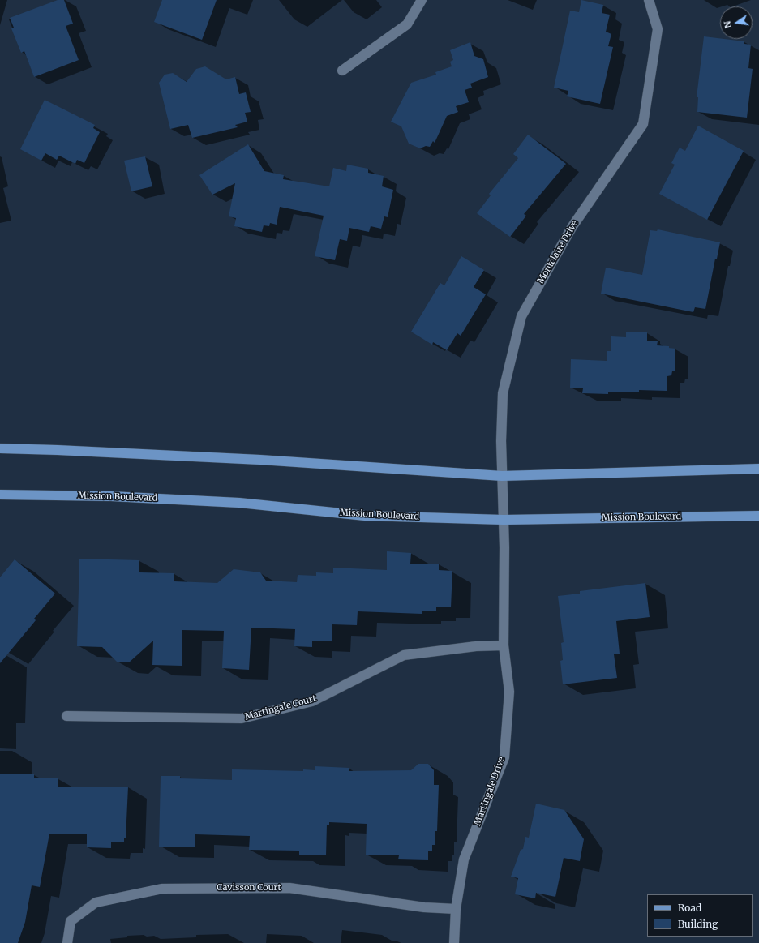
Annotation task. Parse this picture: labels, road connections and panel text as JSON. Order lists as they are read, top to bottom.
{
  "streets": {
    "main road": ["Mission Boulevard"],
    "street": [
      "Montclaire Drive",
      "Martingale Court",
      "Martingale Drive",
      "Cavisson Court"
    ]
  },
  "crossings": [
    ["Montclaire Drive", "Mission Boulevard"],
    ["Montclaire Drive", "Martingale Drive"],
    ["Mission Boulevard", "Martingale Drive"],
    ["Martingale Court", "Martingale Drive"],
    ["Martingale Drive", "Cavisson Court"]
  ],
  "legend": ["Road", "Building"],
  "north": "left"
}
